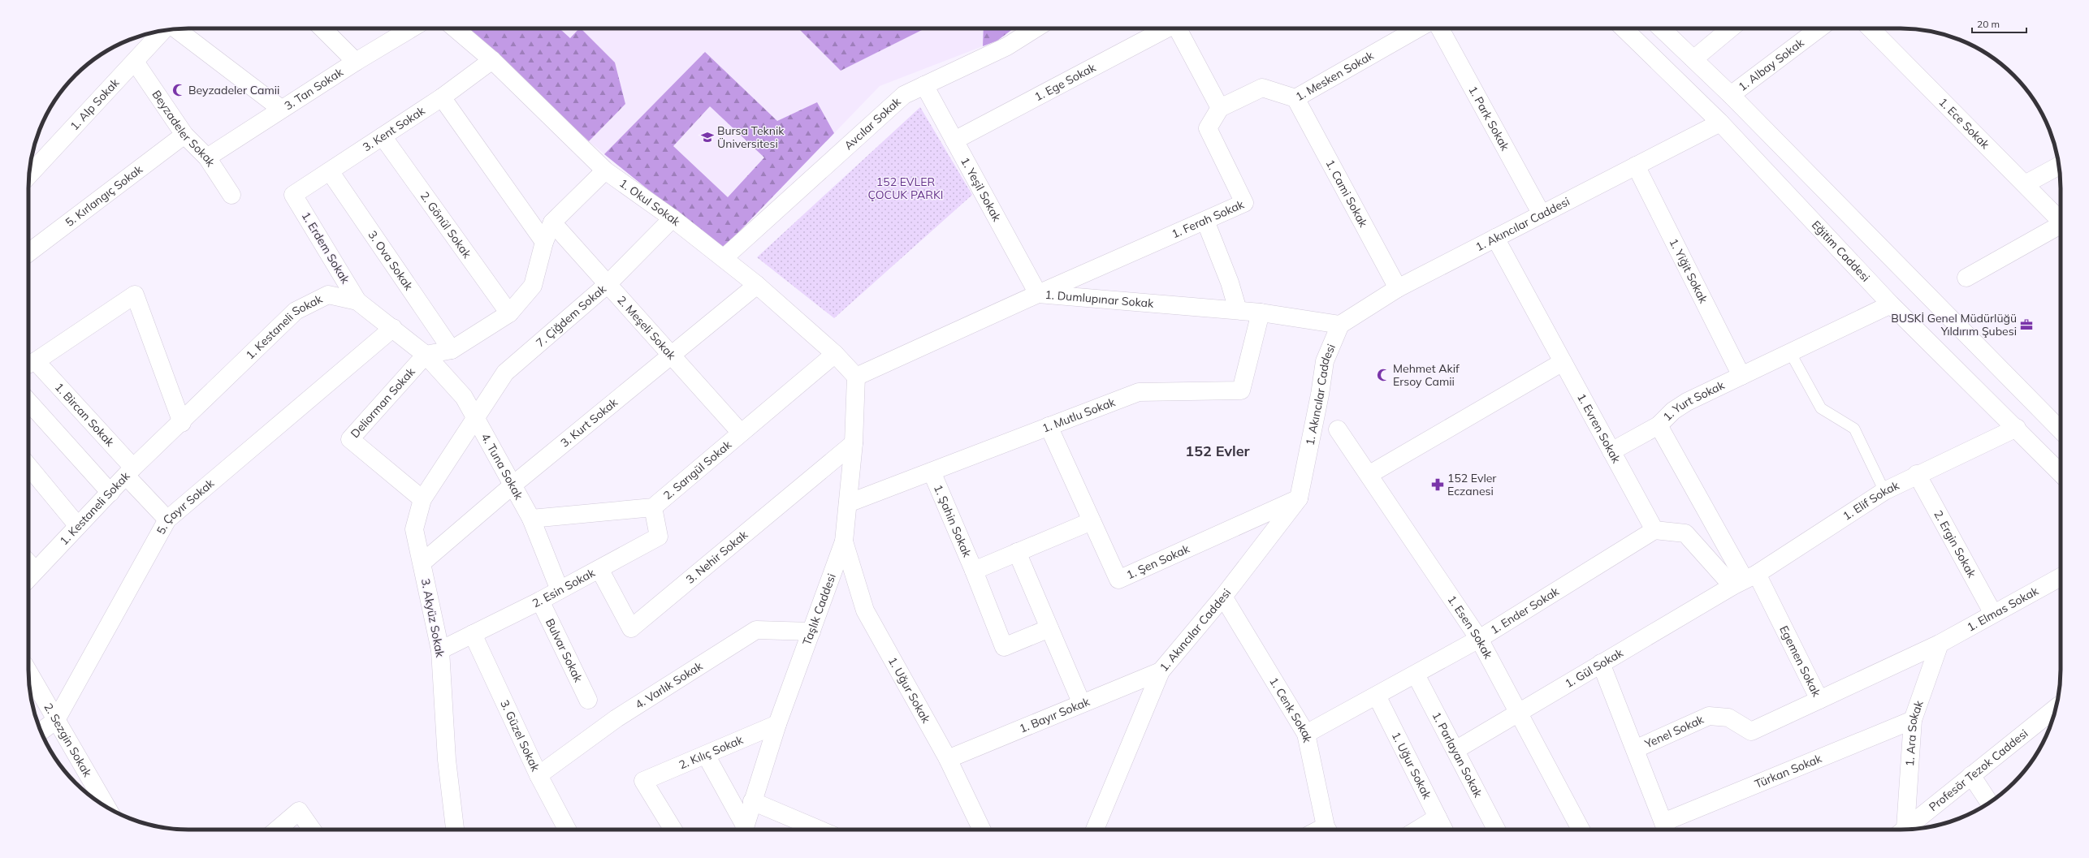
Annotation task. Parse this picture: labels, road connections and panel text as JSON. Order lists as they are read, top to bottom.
{
  "streets": {
    "street": [
      "1. Albay Sokak",
      "1. Mesken Sokak",
      "1. Ege Sokak",
      "3. Tan Sokak",
      "1. Alp Sokak",
      "1. Park Sokak",
      "Avcılar Sokak",
      "1. Ece Sokak",
      "Beyzadeler Sokak",
      "3. Kent Sokak",
      "1. Yeşil Sokak",
      "1. Cami Sokak",
      "5. Kırlangıç Sokak",
      "1. Okul Sokak",
      "1. Ferah Sokak",
      "1. Akıncılar Caddesi",
      "2. Gönül Sokak",
      "1. Erdem Sokak",
      "Eğitim Caddesi",
      "3. Ova Sokak",
      "1. Yiğit Sokak",
      "1. Dumlupınar Sokak",
      "7. Çiğdem Sokak",
      "1. Kestaneli Sokak",
      "2. Meşeli Sokak",
      "Deliorman Sokak",
      "1. Yurt Sokak",
      "1. Bircan Sokak",
      "1. Mutlu Sokak",
      "3. Kurt Sokak",
      "1. Evren Sokak",
      "4. Tuna Sokak",
      "2. Sarıgül Sokak",
      "1. Elif Sokak",
      "5. Çayır Sokak",
      "1. Şahin Sokak",
      "2. Ergin Sokak",
      "3. Nehir Sokak",
      "1. Şen Sokak",
      "2. Esin Sokak",
      "1. Elmas Sokak",
      "Taşlık Caddesi",
      "1. Ender Sokak",
      "3. Akyüz Sokak",
      "1. Esen Sokak",
      "Bulvar Sokak",
      "Egemen Sokak",
      "1. Gül Sokak",
      "4. Varlık Sokak",
      "1. Uğur Sokak",
      "1. Cenk Sokak",
      "1. Bayır Sokak",
      "Yenel Sokak",
      "1. Ara Sokak",
      "3. Güzel Sokak",
      "2. Sezgin Sokak",
      "2. Kılıç Sokak",
      "1. Parlayan Sokak",
      "Profesör Tezok Caddesi",
      "Türkan Sokak"
    ]
  },
  "crossings": [
    ["1. Mesken Sokak", "1. Cami Sokak"],
    ["1. Mesken Sokak", "1. Ferah Sokak"],
    ["1. Ege Sokak", "1. Yeşil Sokak"],
    ["3. Tan Sokak", "Beyzadeler Sokak"],
    ["1. Alp Sokak", "Beyzadeler Sokak"],
    ["1. Park Sokak", "1. Akıncılar Caddesi"],
    ["Avcılar Sokak", "1. Yeşil Sokak"],
    ["Avcılar Sokak", "1. Okul Sokak"],
    ["Beyzadeler Sokak", "5. Kırlangıç Sokak"],
    ["3. Kent Sokak", "1. Okul Sokak"],
    ["3. Kent Sokak", "2. Gönül Sokak"],
    ["3. Kent Sokak", "1. Erdem Sokak"],
    ["3. Kent Sokak", "3. Ova Sokak"],
    ["1. Yeşil Sokak", "1. Ferah Sokak"],
    ["1. Yeşil Sokak", "1. Dumlupınar Sokak"],
    ["1. Cami Sokak", "1. Akıncılar Caddesi"],
    ["1. Okul Sokak", "1. Dumlupınar Sokak"],
    ["1. Okul Sokak", "7. Çiğdem Sokak"],
    ["1. Okul Sokak", "3. Kurt Sokak"],
    ["1. Okul Sokak", "2. Sarıgül Sokak"],
    ["1. Okul Sokak", "Taşlık Caddesi"],
    ["1. Ferah Sokak", "1. Dumlupınar Sokak"],
    ["1. Akıncılar Caddesi", "Eğitim Caddesi"],
    ["1. Akıncılar Caddesi", "1. Yiğit Sokak"],
    ["1. Akıncılar Caddesi", "1. Dumlupınar Sokak"],
    ["1. Akıncılar Caddesi", "1. Evren Sokak"],
    ["1. Akıncılar Caddesi", "1. Şen Sokak"],
    ["1. Akıncılar Caddesi", "1. Cenk Sokak"],
    ["1. Akıncılar Caddesi", "1. Bayır Sokak"],
    ["1. Erdem Sokak", "1. Kestaneli Sokak"],
    ["Eğitim Caddesi", "1. Yurt Sokak"],
    ["Eğitim Caddesi", "1. Elif Sokak"],
    ["1. Yiğit Sokak", "1. Yurt Sokak"],
    ["1. Dumlupınar Sokak", "1. Mutlu Sokak"],
    ["1. Dumlupınar Sokak", "Taşlık Caddesi"],
    ["7. Çiğdem Sokak", "2. Meşeli Sokak"],
    ["7. Çiğdem Sokak", "4. Tuna Sokak"],
    ["7. Çiğdem Sokak", "3. Akyüz Sokak"],
    ["1. Kestaneli Sokak", "Deliorman Sokak"],
    ["1. Kestaneli Sokak", "1. Bircan Sokak"],
    ["1. Kestaneli Sokak", "4. Tuna Sokak"],
    ["1. Kestaneli Sokak", "5. Çayır Sokak"],
    ["2. Meşeli Sokak", "3. Kurt Sokak"],
    ["2. Meşeli Sokak", "2. Sarıgül Sokak"],
    ["Deliorman Sokak", "4. Tuna Sokak"],
    ["Deliorman Sokak", "3. Akyüz Sokak"],
    ["1. Yurt Sokak", "1. Elif Sokak"],
    ["1. Yurt Sokak", "Egemen Sokak"],
    ["1. Yurt Sokak", "1. Gül Sokak"],
    ["1. Bircan Sokak", "5. Çayır Sokak"],
    ["1. Mutlu Sokak", "1. Şahin Sokak"],
    ["1. Mutlu Sokak", "1. Şen Sokak"],
    ["1. Mutlu Sokak", "Taşlık Caddesi"],
    ["3. Kurt Sokak", "4. Tuna Sokak"],
    ["3. Kurt Sokak", "3. Akyüz Sokak"],
    ["1. Evren Sokak", "1. Ender Sokak"],
    ["4. Tuna Sokak", "2. Sarıgül Sokak"],
    ["4. Tuna Sokak", "2. Esin Sokak"],
    ["4. Tuna Sokak", "3. Akyüz Sokak"],
    ["2. Sarıgül Sokak", "2. Esin Sokak"],
    ["1. Elif Sokak", "2. Ergin Sokak"],
    ["1. Elif Sokak", "Egemen Sokak"],
    ["1. Elif Sokak", "1. Gül Sokak"],
    ["5. Çayır Sokak", "2. Sezgin Sokak"],
    ["1. Şahin Sokak", "1. Şen Sokak"],
    ["2. Ergin Sokak", "1. Elmas Sokak"],
    ["3. Nehir Sokak", "2. Esin Sokak"],
    ["3. Nehir Sokak", "Taşlık Caddesi"],
    ["2. Esin Sokak", "3. Akyüz Sokak"],
    ["2. Esin Sokak", "Bulvar Sokak"],
    ["2. Esin Sokak", "3. Güzel Sokak"],
    ["1. Elmas Sokak", "Egemen Sokak"],
    ["1. Elmas Sokak", "1. Ara Sokak"],
    ["Taşlık Caddesi", "4. Varlık Sokak"],
    ["Taşlık Caddesi", "1. Uğur Sokak"],
    ["Taşlık Caddesi", "2. Kılıç Sokak"],
    ["1. Ender Sokak", "1. Esen Sokak"],
    ["1. Ender Sokak", "1. Uğur Sokak"],
    ["1. Ender Sokak", "1. Cenk Sokak"],
    ["1. Ender Sokak", "1. Parlayan Sokak"],
    ["1. Esen Sokak", "1. Gül Sokak"],
    ["Egemen Sokak", "1. Gül Sokak"],
    ["Egemen Sokak", "Yenel Sokak"],
    ["Egemen Sokak", "1. Ara Sokak"],
    ["1. Gül Sokak", "1. Parlayan Sokak"],
    ["4. Varlık Sokak", "3. Güzel Sokak"],
    ["1. Uğur Sokak", "1. Bayır Sokak"],
    ["1. Ara Sokak", "Türkan Sokak"]
  ],
  "districts": ["152 Evler"],
  "parks": ["152 EVLER ÇOCUK PARKI"],
  "places": {
    "mosque": ["Beyzadeler Camii", "Mehmet Akif Ersoy Camii"],
    "school or university": ["Bursa Teknik Üniversitesi"],
    "office": ["BUSKİ Genel Müdürlüğü Yıldırım Şubesi"],
    "pharmacy": ["152 Evler Eczanesi"]
  },
  "scale_bar": "20 m"
}
